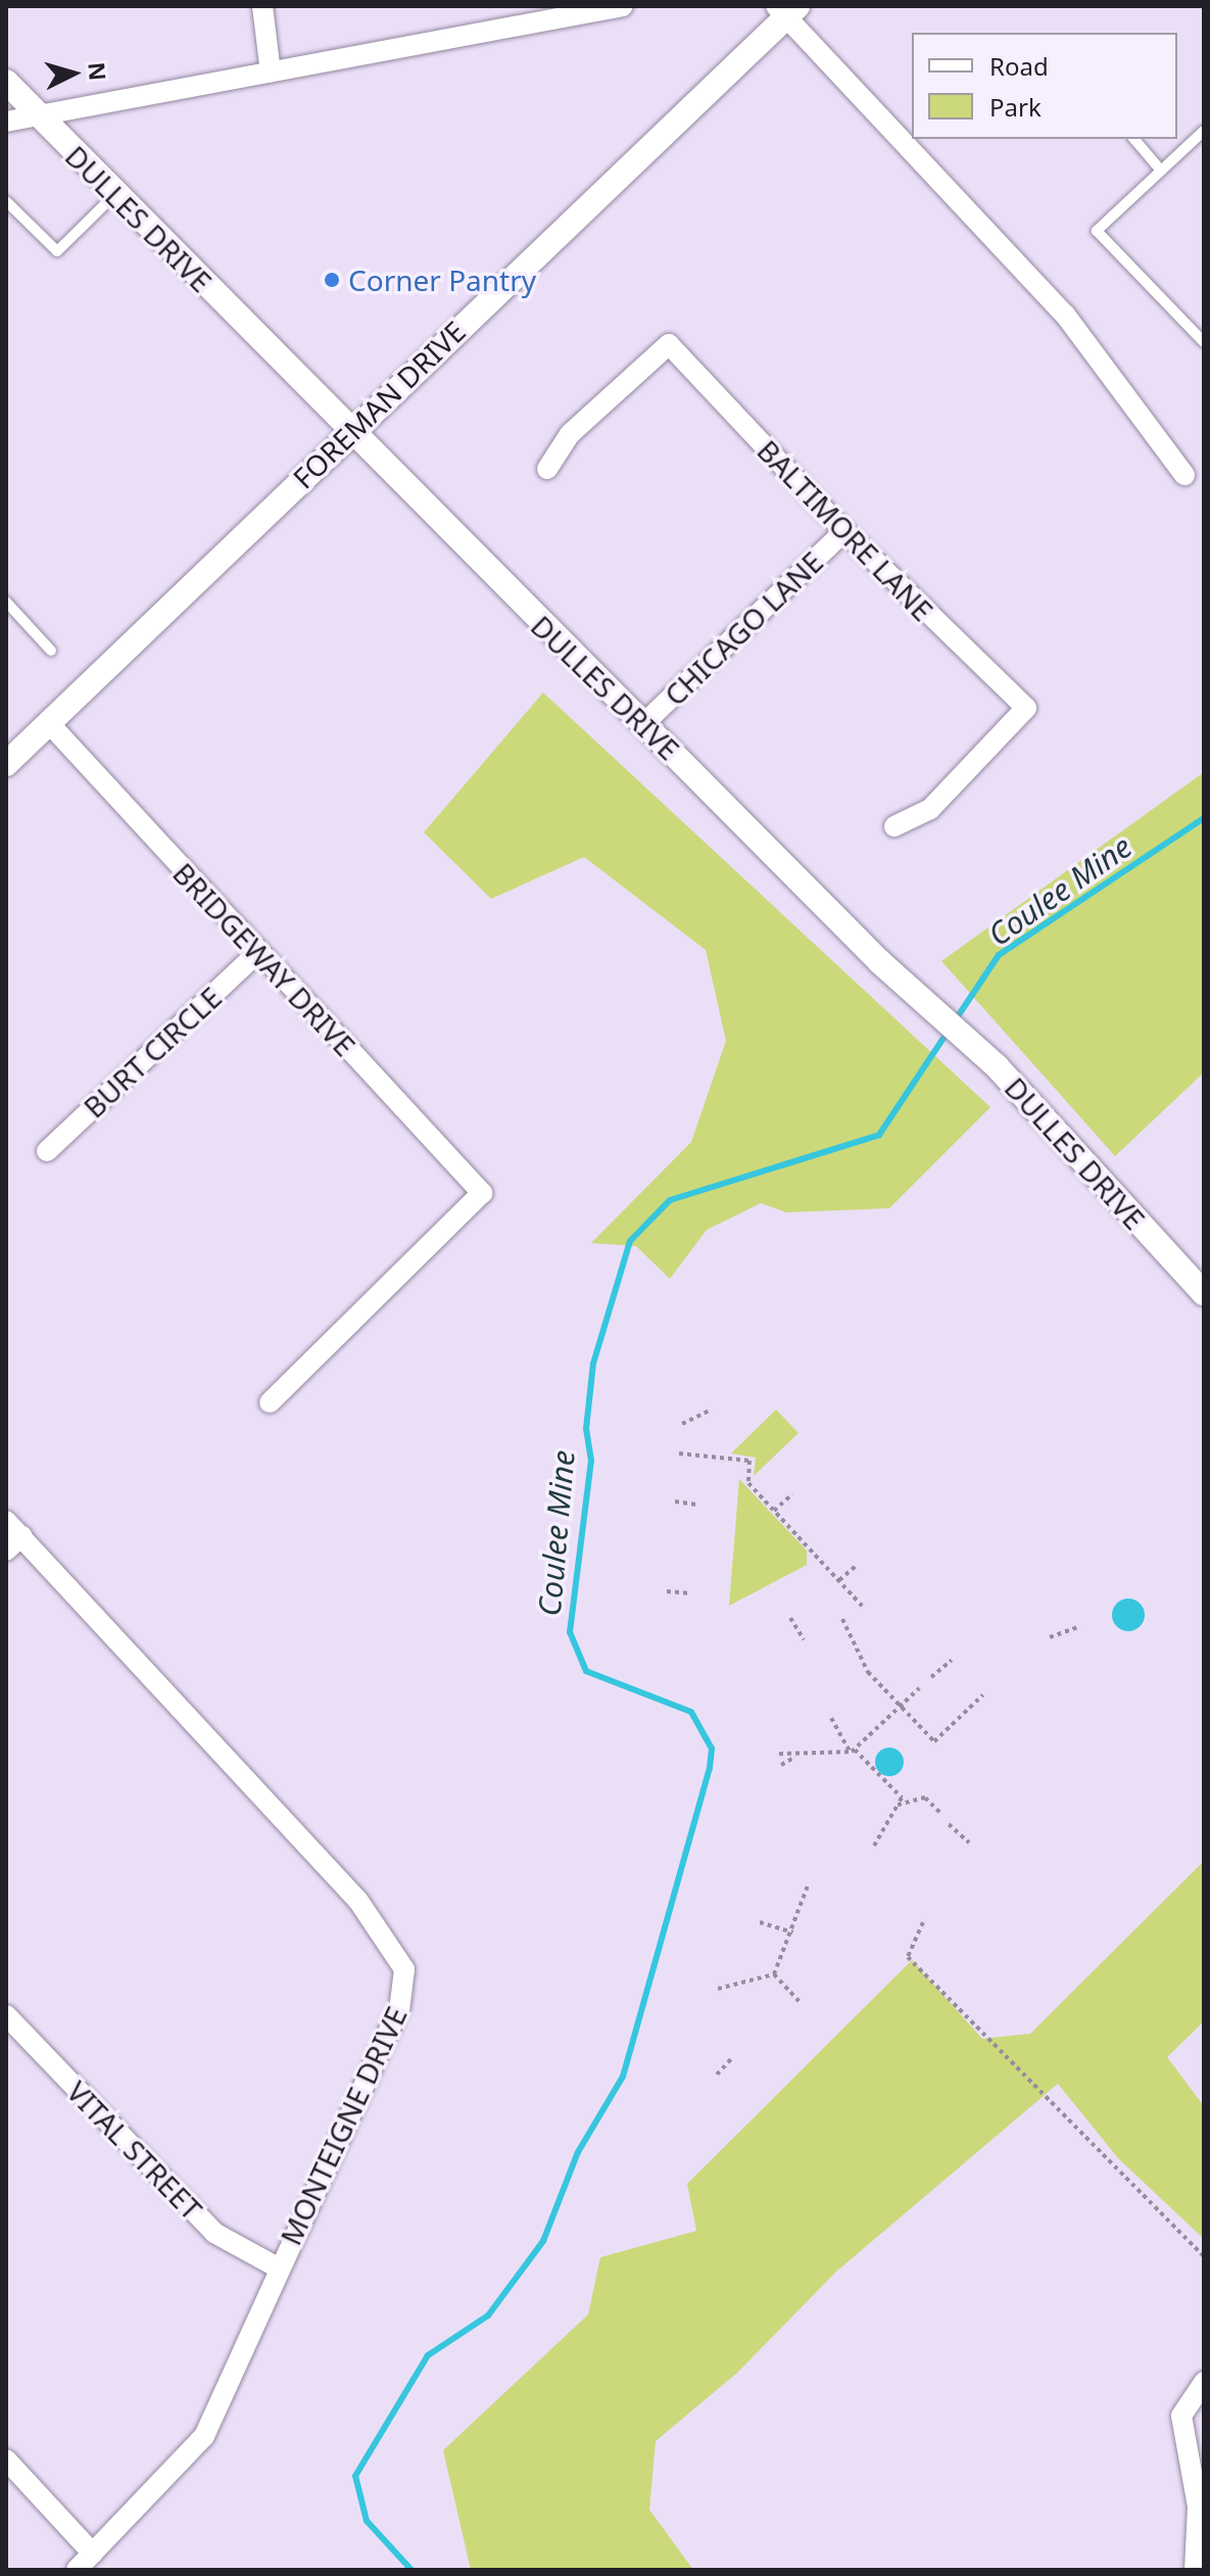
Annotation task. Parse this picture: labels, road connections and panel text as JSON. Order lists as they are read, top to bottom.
{
  "streets": {
    "street": [
      "DULLES DRIVE",
      "FOREMAN DRIVE",
      "BALTIMORE LANE",
      "CHICAGO LANE",
      "BRIDGEWAY DRIVE",
      "BURT CIRCLE",
      "MONTEIGNE DRIVE",
      "VITAL STREET"
    ]
  },
  "crossings": [
    ["DULLES DRIVE", "FOREMAN DRIVE"],
    ["DULLES DRIVE", "CHICAGO LANE"],
    ["FOREMAN DRIVE", "BRIDGEWAY DRIVE"],
    ["BALTIMORE LANE", "CHICAGO LANE"],
    ["BRIDGEWAY DRIVE", "BURT CIRCLE"],
    ["MONTEIGNE DRIVE", "VITAL STREET"]
  ],
  "water": ["Coulee Mine"],
  "places": ["Corner Pantry"],
  "legend": ["Road", "Park"],
  "north": "right"
}
